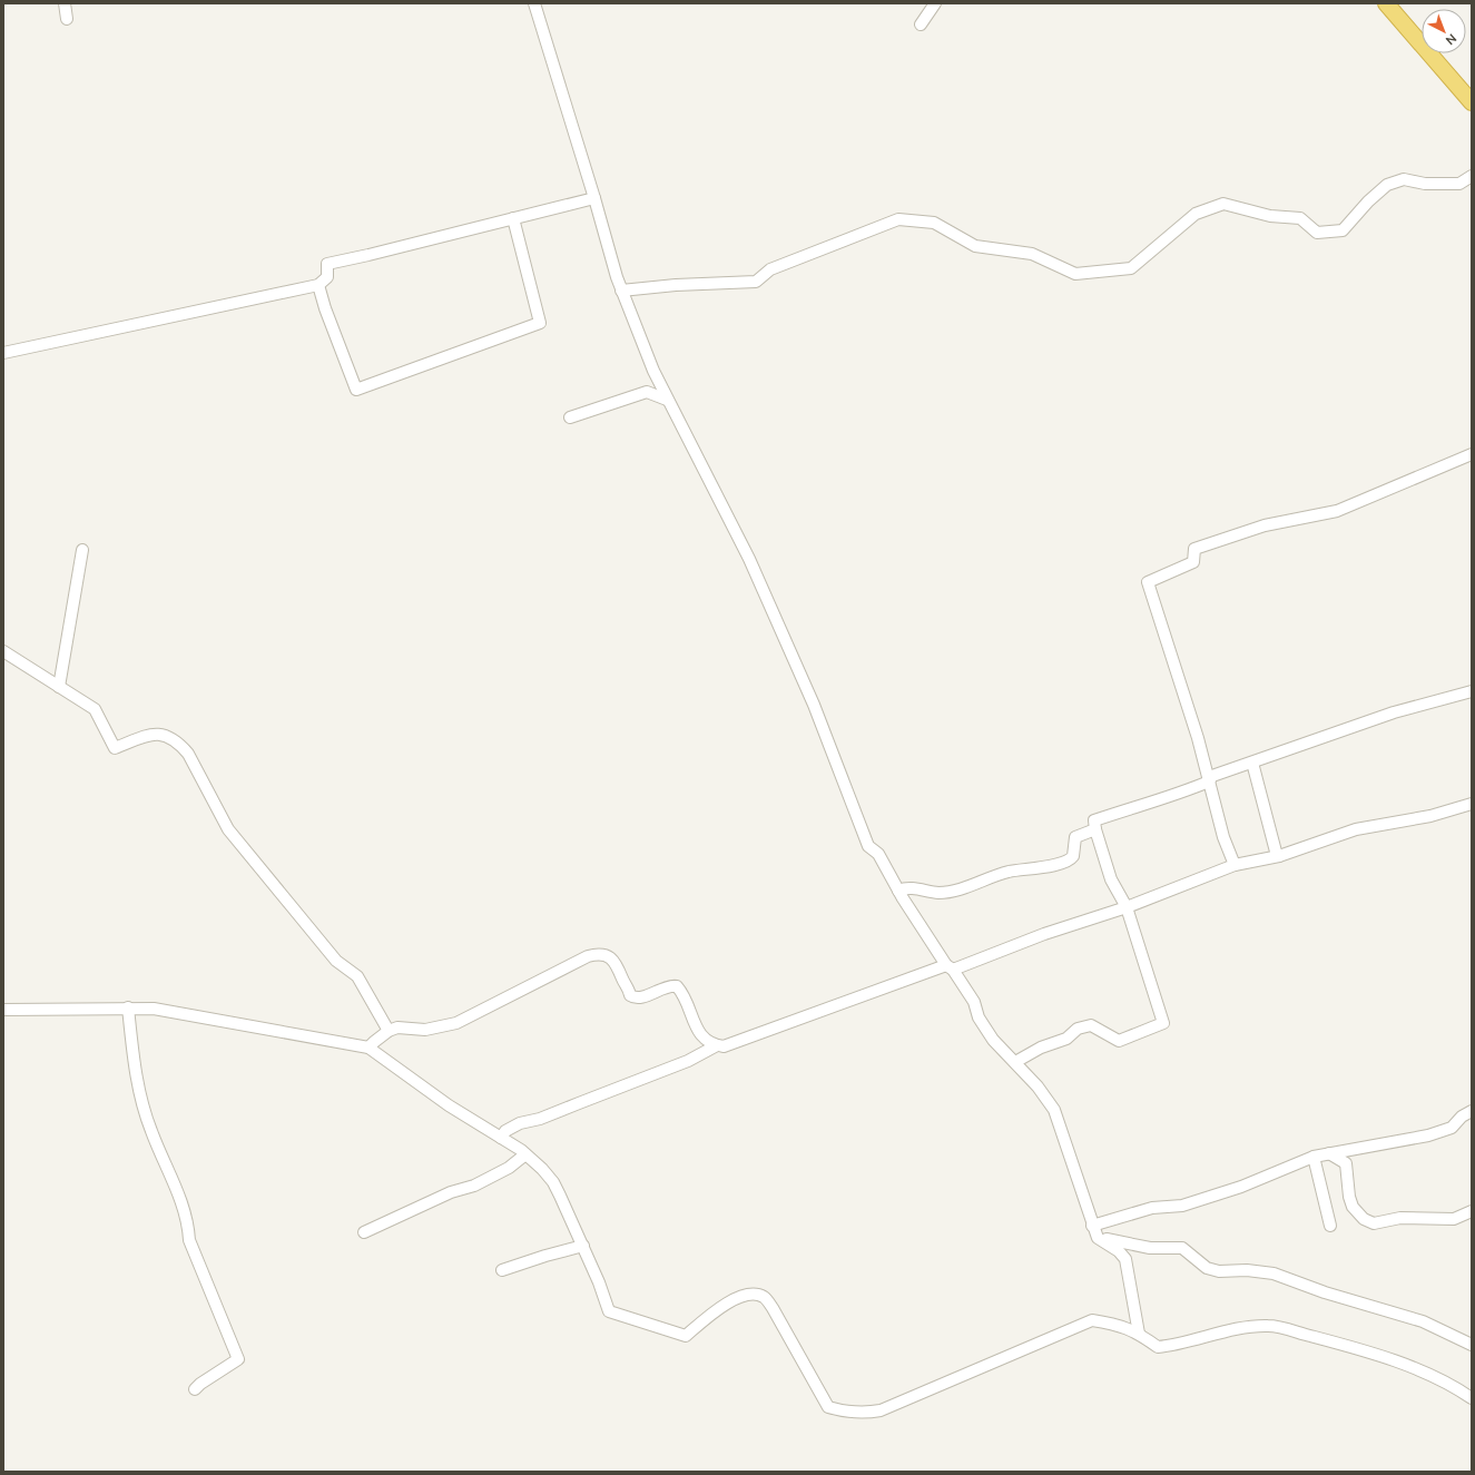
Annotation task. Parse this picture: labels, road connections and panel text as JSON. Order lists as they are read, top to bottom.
{
  "north": "bottom right"
}
